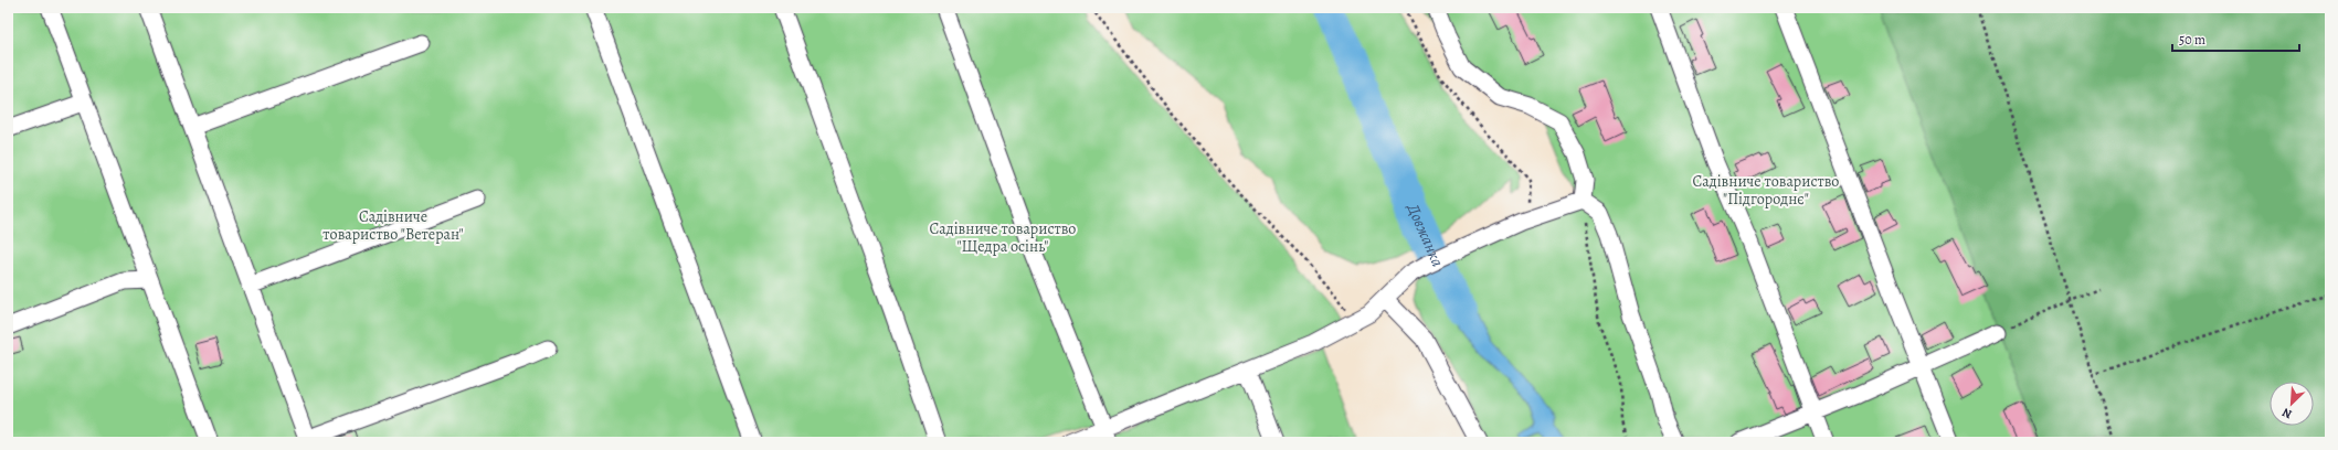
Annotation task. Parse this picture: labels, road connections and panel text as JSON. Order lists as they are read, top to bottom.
{
  "water": ["Довжанка"],
  "parks": ["Садівниче товариство \"Підгороднє\"", "Садівниче товариство \"Ветеран\"", "Садівниче товариство \"Щедра осінь\""],
  "scale_bar": "50 m",
  "north": "bottom left"
}
